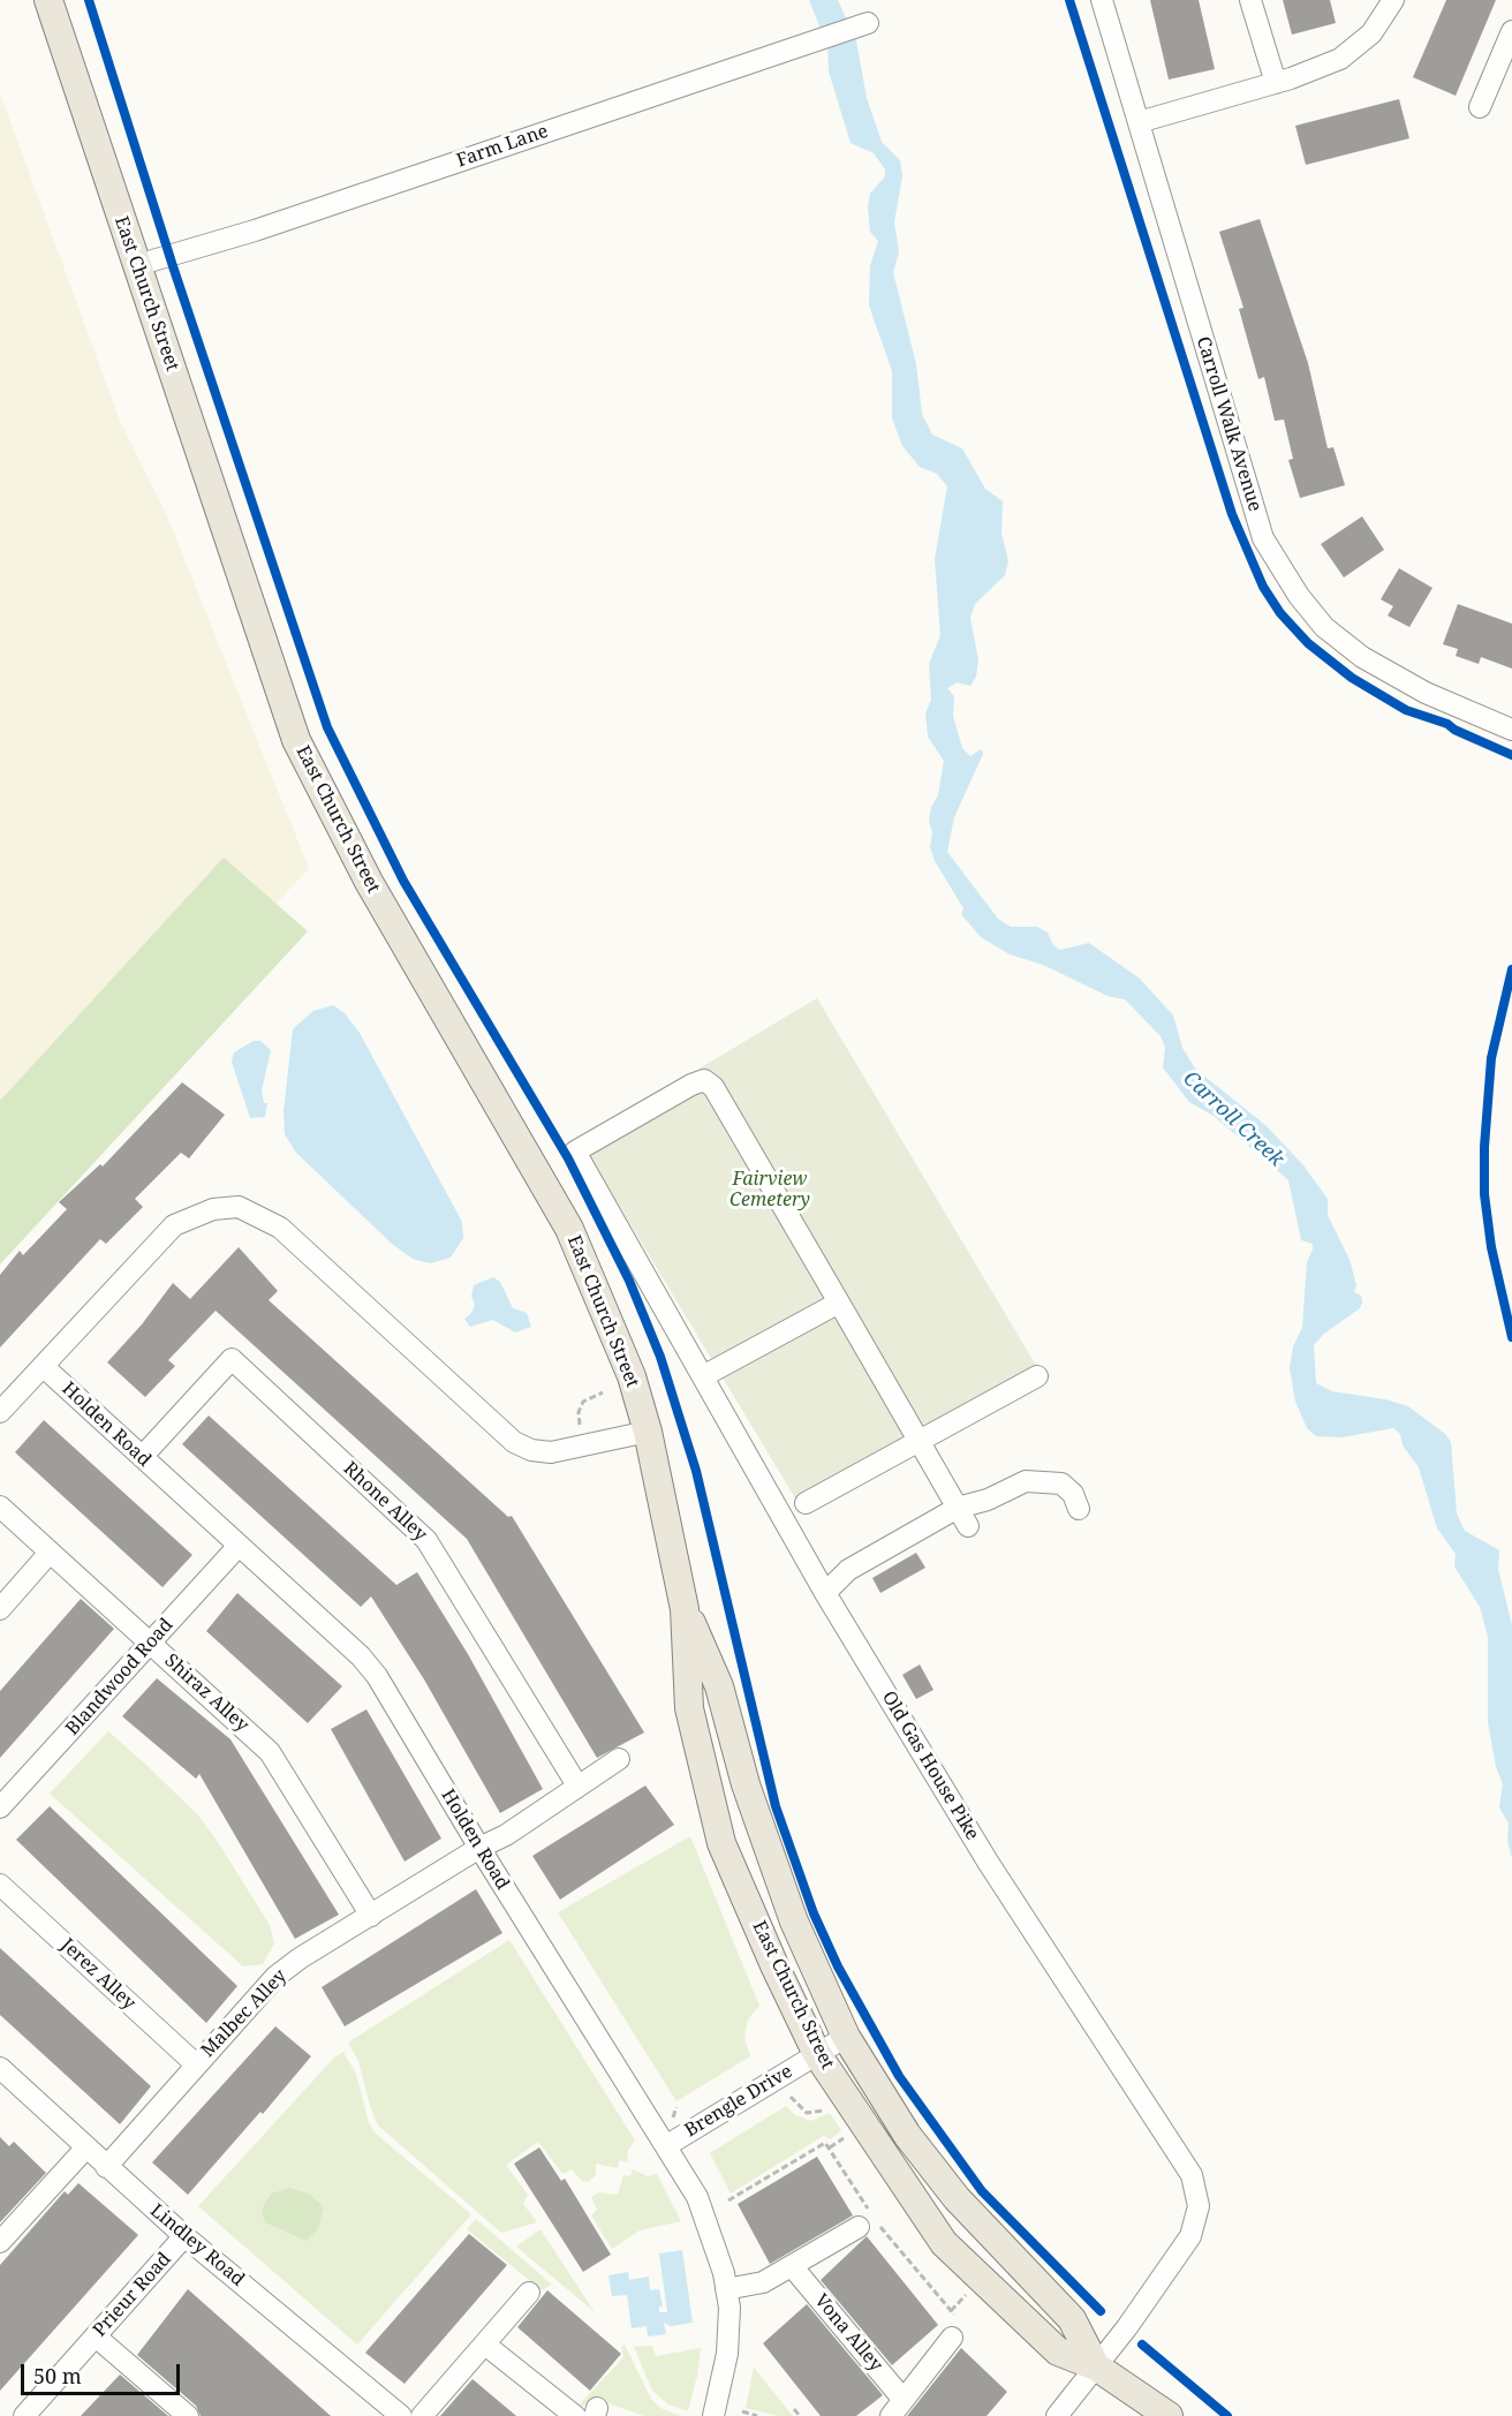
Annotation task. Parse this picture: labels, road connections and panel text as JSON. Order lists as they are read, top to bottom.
{
  "streets": {
    "main road": ["East Church Street"],
    "street": [
      "Farm Lane",
      "Carroll Walk Avenue",
      "Holden Road",
      "Rhone Alley",
      "Blandwood Road",
      "Shiraz Alley",
      "Old Gas House Pike",
      "Jerez Alley",
      "Malbec Alley",
      "Brengle Drive",
      "Lindley Road",
      "Prieur Road",
      "Vona Alley"
    ]
  },
  "crossings": [
    ["Farm Lane", "East Church Street"],
    ["East Church Street", "Old Gas House Pike"],
    ["East Church Street", "Brengle Drive"],
    ["Holden Road", "Rhone Alley"],
    ["Holden Road", "Blandwood Road"],
    ["Holden Road", "Malbec Alley"],
    ["Holden Road", "Brengle Drive"],
    ["Blandwood Road", "Shiraz Alley"],
    ["Shiraz Alley", "Malbec Alley"],
    ["Jerez Alley", "Malbec Alley"],
    ["Malbec Alley", "Lindley Road"],
    ["Lindley Road", "Prieur Road"]
  ],
  "water": ["Carroll Creek"],
  "parks": ["Fairview Cemetery"],
  "scale_bar": "50 m"
}
